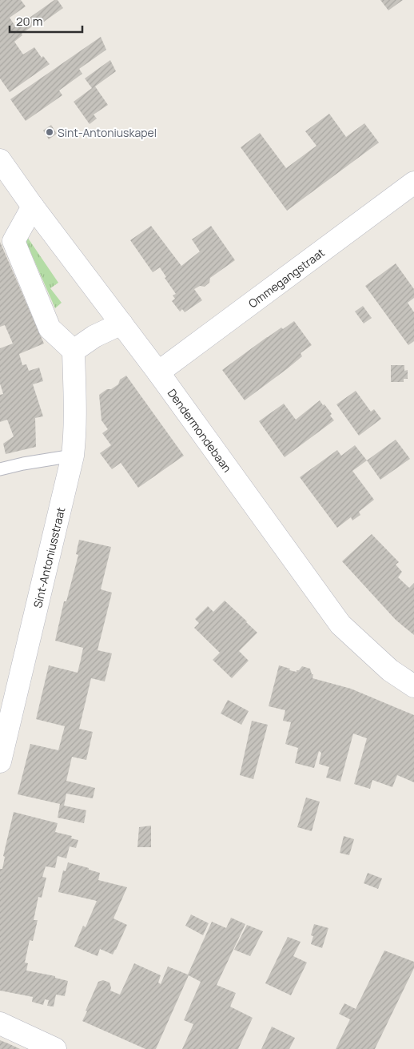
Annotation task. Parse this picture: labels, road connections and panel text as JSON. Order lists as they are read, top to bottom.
{
  "streets": {
    "street": ["Ommegangstraat", "Dendermondebaan", "Sint-Antoniusstraat"]
  },
  "crossings": [
    ["Ommegangstraat", "Dendermondebaan"]
  ],
  "places": ["Sint-Antoniuskapel"],
  "scale_bar": "20 m"
}
